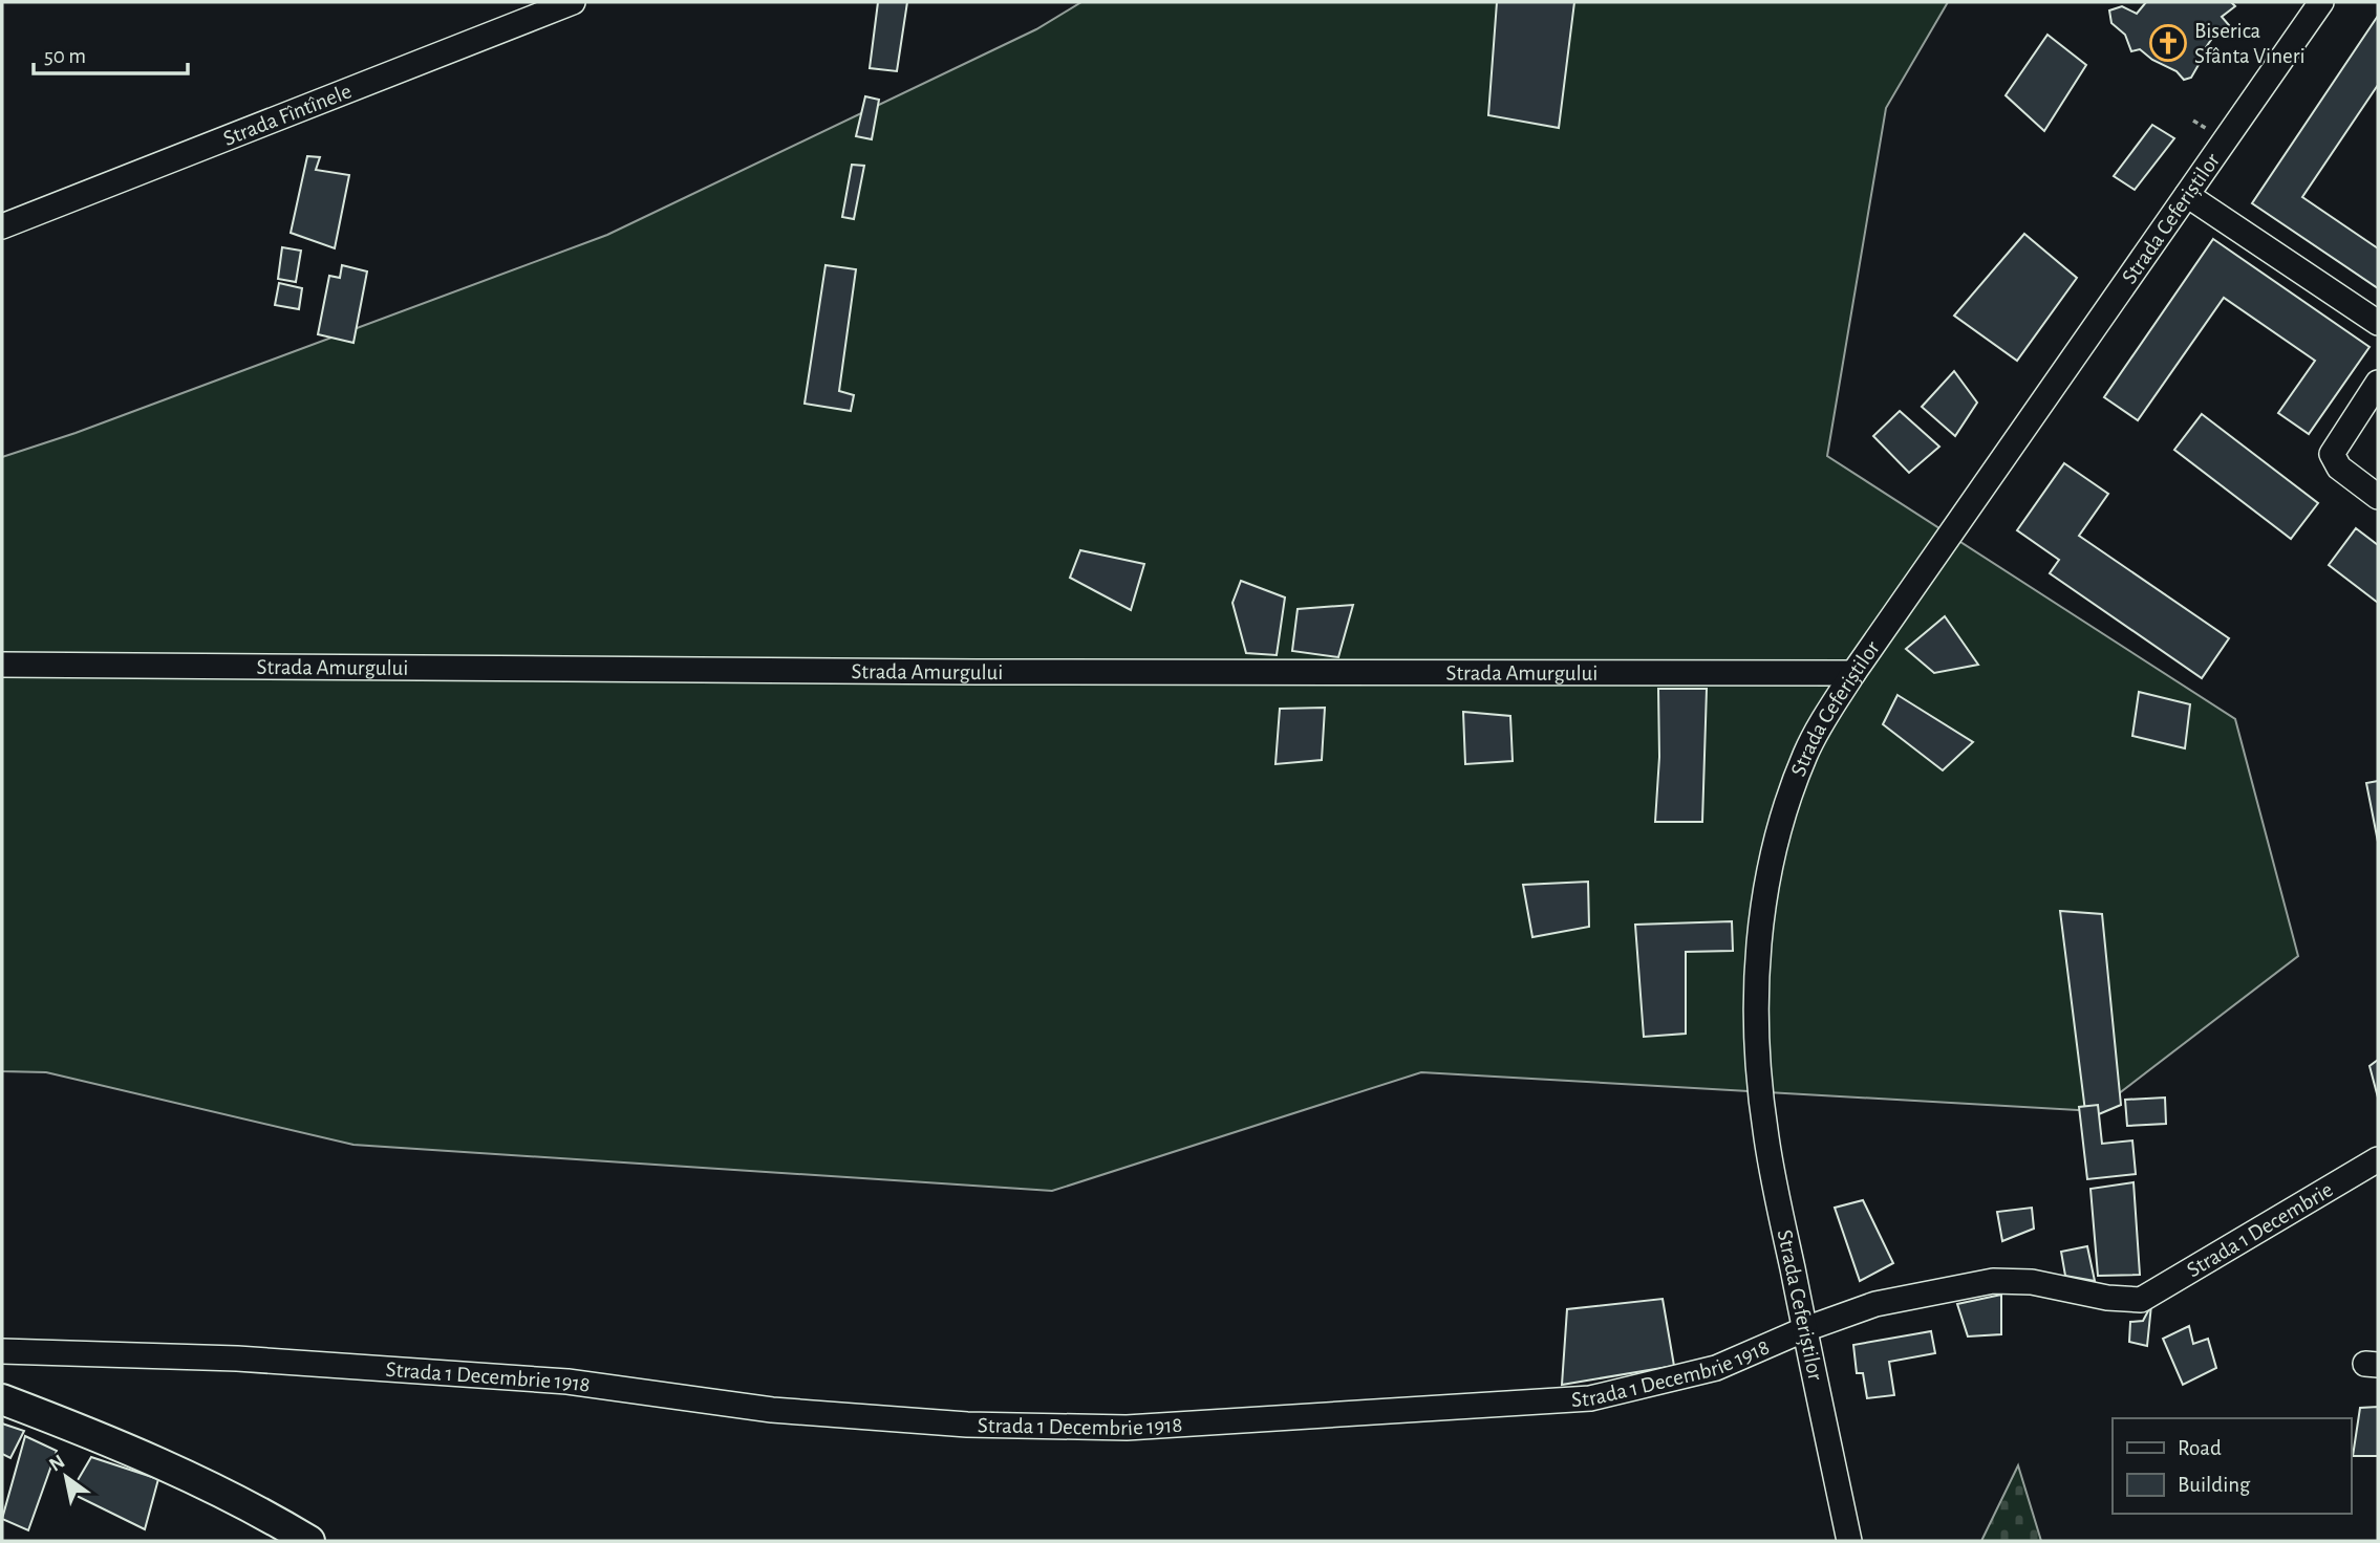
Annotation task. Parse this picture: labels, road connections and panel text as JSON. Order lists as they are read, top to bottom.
{
  "streets": {
    "street": [
      "Strada Fîntînele",
      "Strada Ceferiștilor",
      "Strada Amurgului",
      "Strada 1 Decembrie",
      "Strada 1 Decembrie 1918"
    ]
  },
  "crossings": [
    ["Strada Ceferiștilor", "Strada Amurgului"],
    ["Strada Ceferiștilor", "Strada 1 Decembrie 1918"],
    ["Strada 1 Decembrie", "Strada 1 Decembrie 1918"]
  ],
  "places": {
    "church": ["Biserica Sfânta Vineri"]
  },
  "legend": ["Road", "Building"],
  "scale_bar": "50 m",
  "north": "top left"
}
